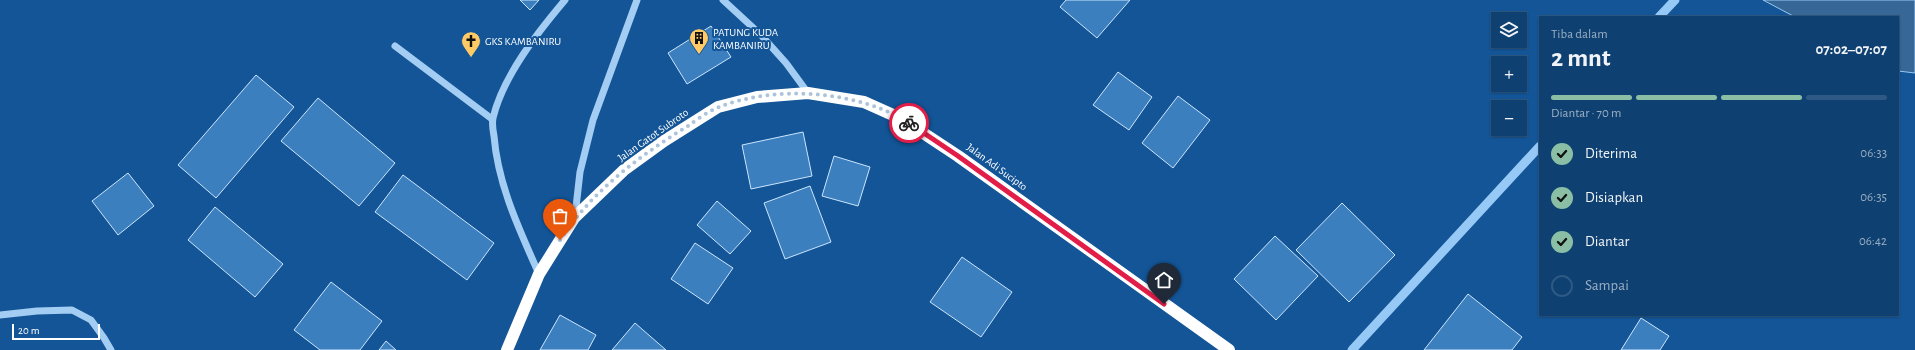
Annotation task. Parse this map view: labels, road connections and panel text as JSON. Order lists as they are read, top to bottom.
{
  "streets": {
    "highway": ["Jalan Gatot Subroto", "Jalan Adi Sucipto"]
  },
  "crossings": [
    ["Jalan Gatot Subroto", "Jalan Adi Sucipto"]
  ],
  "places": {
    "building": ["PATUNG KUDA KAMBANIRU"],
    "church": ["GKS KAMBANIRU"]
  },
  "scale_bar": "20 m",
  "page": {
    "map_buttons": ["+", "−"],
    "heading": ["2 mnt", "Tiba dalam", "07:02–07:07"],
    "bar": "Diantar · 70 m",
    "list": [
      ["Diterima", "06:33"],
      ["Disiapkan", "06:35"],
      ["Diantar", "06:42"],
      "Sampai"
    ],
    "scale": "20 m"
  }
}
